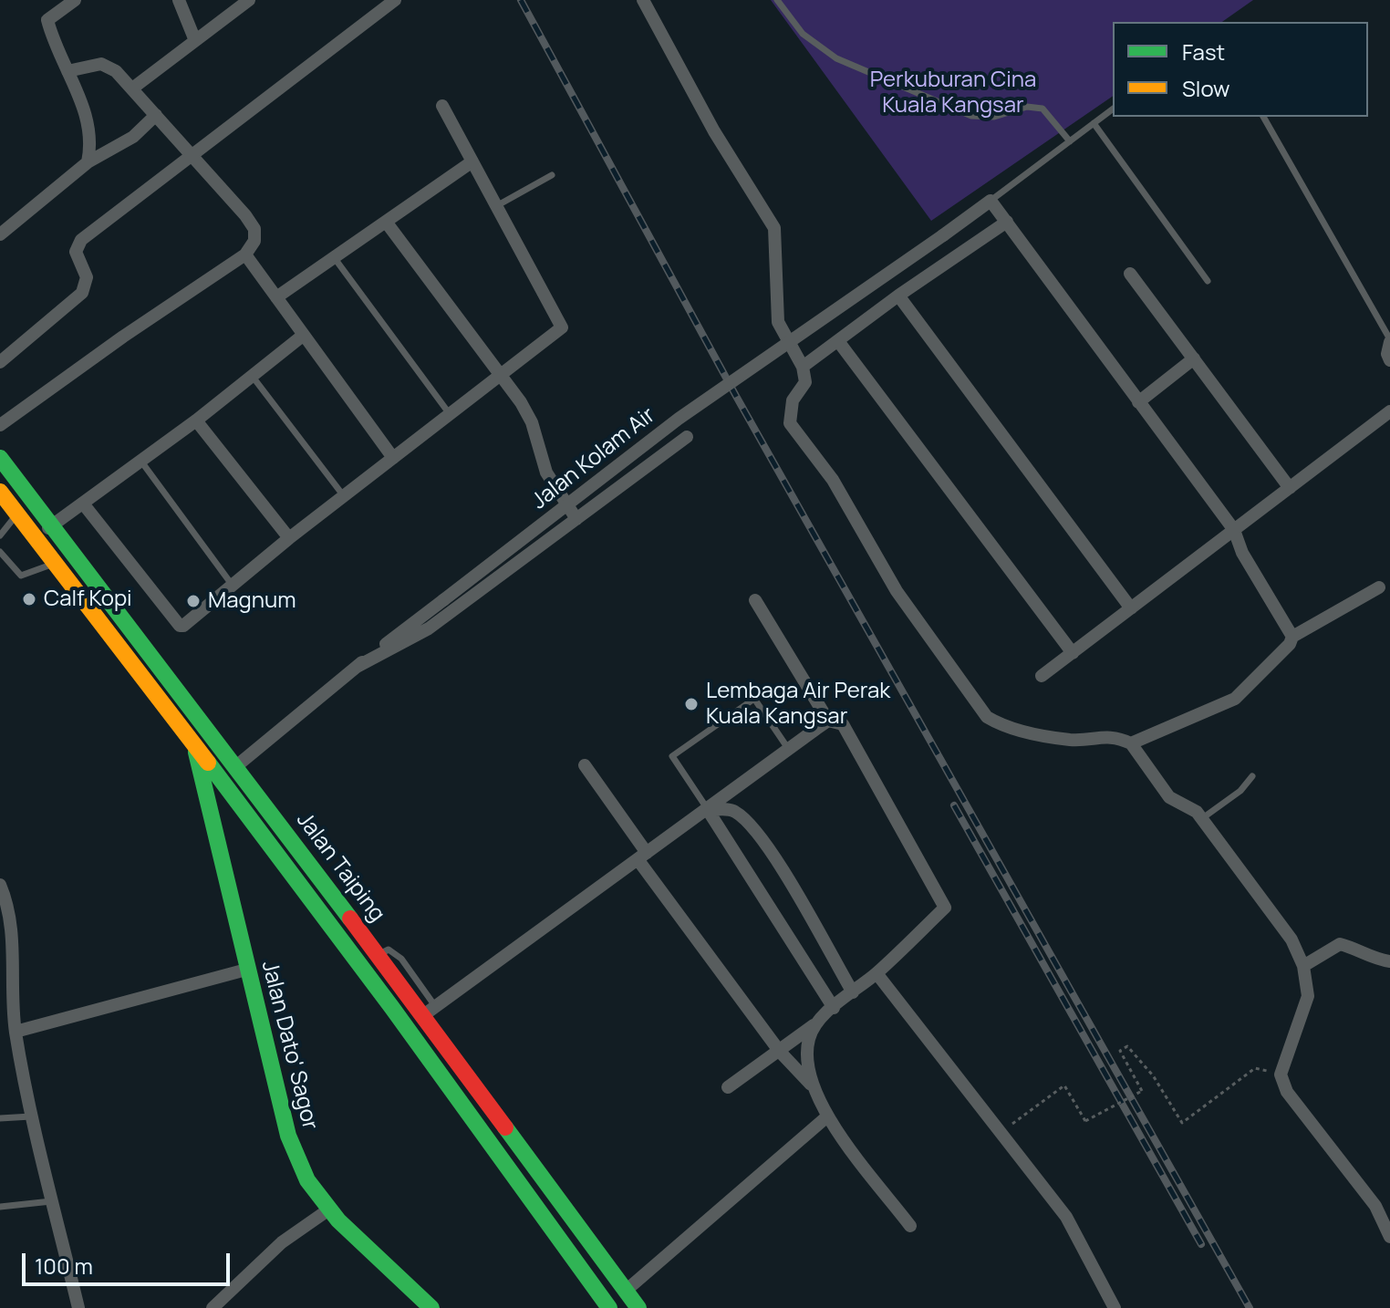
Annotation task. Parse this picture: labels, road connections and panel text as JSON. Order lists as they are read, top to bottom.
{
  "streets": {
    "main road": ["Jalan Taiping", "Jalan Dato' Sagor"],
    "street": ["Jalan Kolam Air"]
  },
  "crossings": [
    ["Jalan Kolam Air", "Jalan Taiping"],
    ["Jalan Taiping", "Jalan Dato' Sagor"]
  ],
  "parks": ["Perkuburan Cina Kuala Kangsar"],
  "places": ["Calf Kopi", "Magnum", "Lembaga Air Perak Kuala Kangsar"],
  "legend": ["Fast", "Slow"],
  "scale_bar": "100 m"
}
